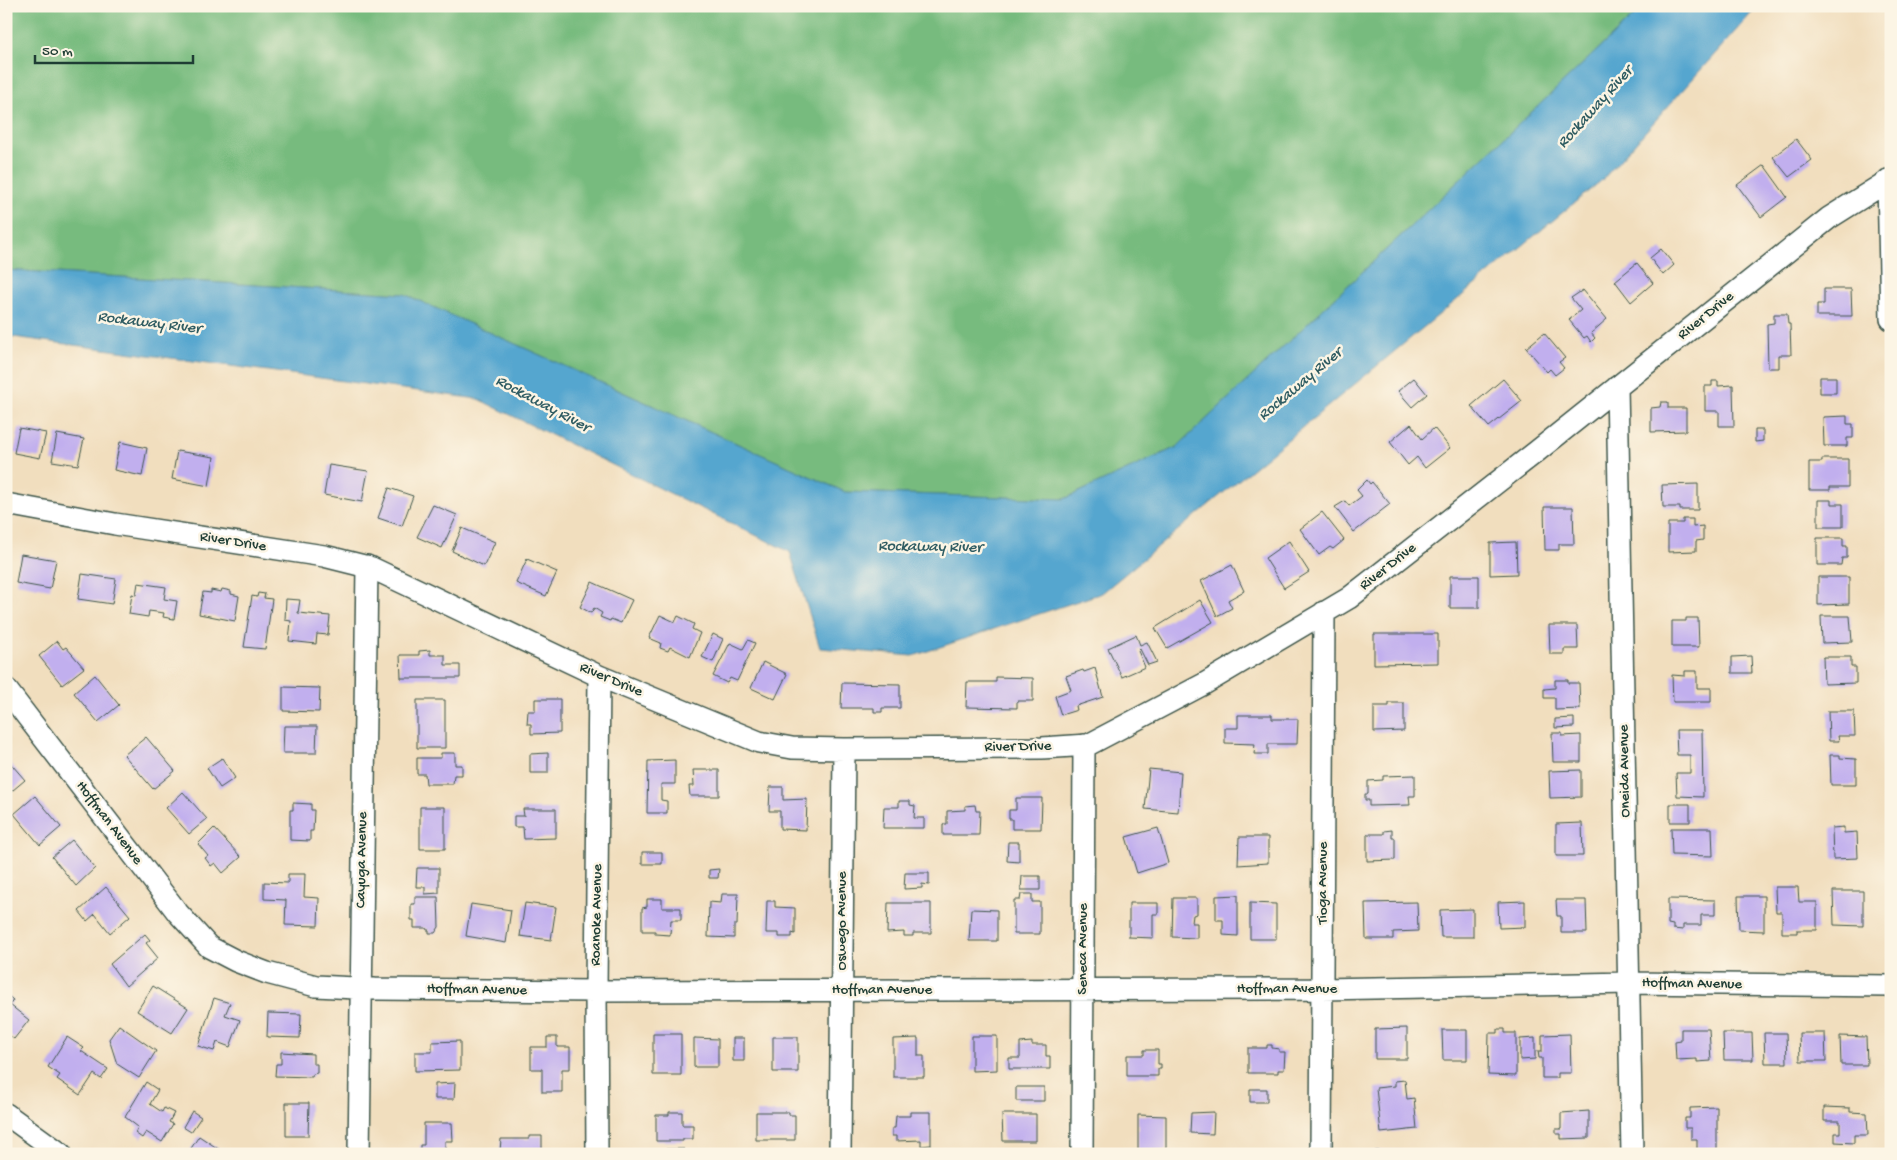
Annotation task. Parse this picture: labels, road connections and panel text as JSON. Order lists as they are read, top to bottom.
{
  "streets": {
    "street": [
      "River Drive",
      "Oneida Avenue",
      "Hoffman Avenue",
      "Cayuga Avenue",
      "Tioga Avenue",
      "Roanoke Avenue",
      "Oswego Avenue",
      "Seneca Avenue"
    ]
  },
  "crossings": [
    ["River Drive", "Oneida Avenue"],
    ["River Drive", "Cayuga Avenue"],
    ["River Drive", "Tioga Avenue"],
    ["River Drive", "Roanoke Avenue"],
    ["River Drive", "Oswego Avenue"],
    ["River Drive", "Seneca Avenue"],
    ["Oneida Avenue", "Hoffman Avenue"],
    ["Hoffman Avenue", "Cayuga Avenue"],
    ["Hoffman Avenue", "Tioga Avenue"],
    ["Hoffman Avenue", "Roanoke Avenue"],
    ["Hoffman Avenue", "Oswego Avenue"],
    ["Hoffman Avenue", "Seneca Avenue"]
  ],
  "water": ["Rockaway River"],
  "scale_bar": "50 m"
}
